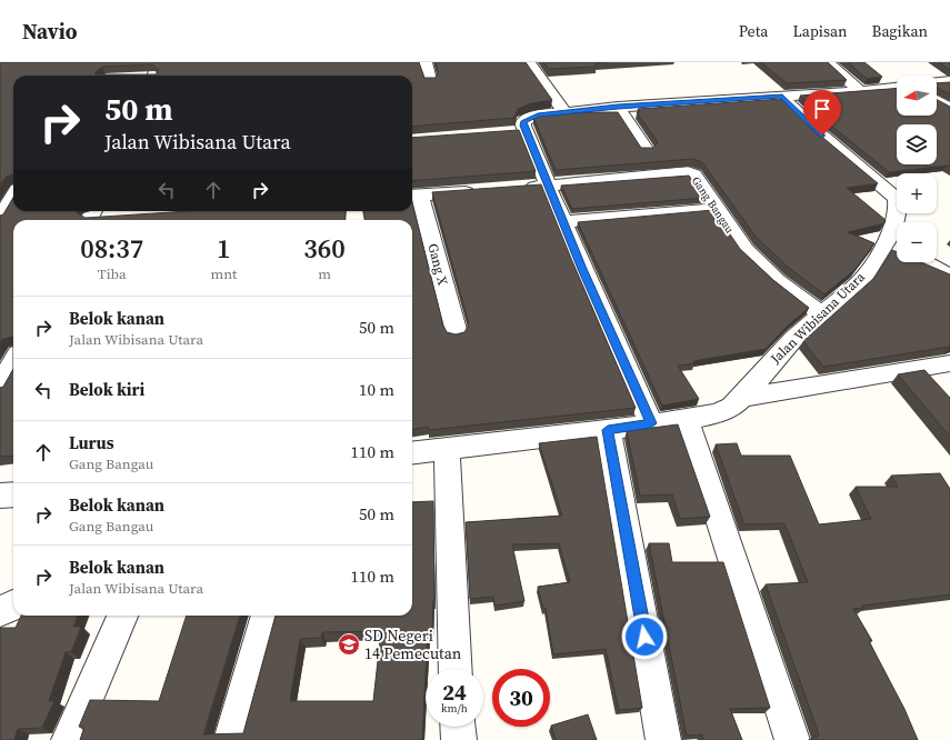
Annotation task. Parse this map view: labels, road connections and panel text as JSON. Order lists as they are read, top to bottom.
{
  "streets": {
    "street": ["Gang Bangau", "Gang X", "Jalan Wibisana Utara"]
  },
  "crossings": [
    ["Gang Bangau", "Jalan Wibisana Utara"]
  ],
  "places": {
    "school or university": ["SD Negeri 14 Pemecutan"]
  },
  "north": "left",
  "page": {
    "header": "Navio",
    "nav": ["Peta", "Lapisan", "Bagikan"],
    "map_buttons": ["+", "−"],
    "turn": ["50 m", "Jalan Wibisana Utara"],
    "eta": [
      "08:37",
      "Tiba",
      "1",
      "mnt",
      "360",
      "m"
    ],
    "list": [
      {
        "name": "Belok kanan",
        "note": "Jalan Wibisana Utara",
        "value": "50 m"
      },
      {
        "name": "Belok kiri",
        "value": "10 m"
      },
      {
        "name": "Lurus",
        "note": "Gang Bangau",
        "value": "110 m"
      },
      {
        "name": "Belok kanan",
        "note": "Gang Bangau",
        "value": "50 m"
      },
      {
        "name": "Belok kanan",
        "note": "Jalan Wibisana Utara",
        "value": "110 m"
      }
    ],
    "speed": "24 km/h",
    "limit": "30"
  }
}
